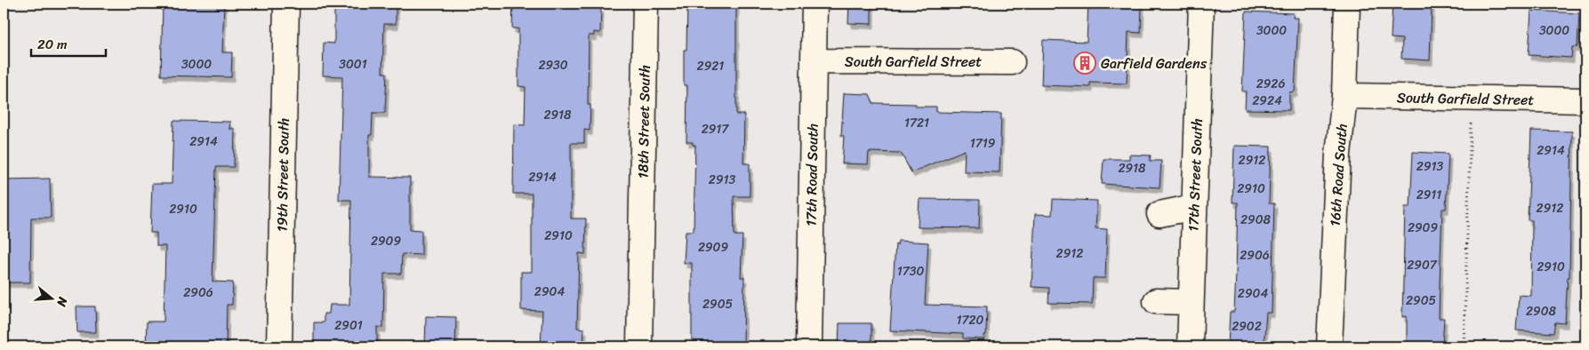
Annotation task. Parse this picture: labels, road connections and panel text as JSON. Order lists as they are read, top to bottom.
{
  "streets": {
    "street": [
      "South Garfield Street",
      "18th Street South",
      "19th Street South",
      "17th Road South",
      "17th Street South",
      "16th Road South"
    ]
  },
  "crossings": [
    ["South Garfield Street", "17th Road South"],
    ["South Garfield Street", "16th Road South"]
  ],
  "places": {
    "building": ["Garfield Gardens"]
  },
  "house_numbers": [
    "3000",
    "3000",
    "3000",
    "3001",
    "2930",
    "2921",
    "2926",
    "2924",
    "2918",
    "1721",
    "2917",
    "2914",
    "1719",
    "2914",
    "2912",
    "2913",
    "2918",
    "2914",
    "2913",
    "2910",
    "2911",
    "2912",
    "2910",
    "2908",
    "2909",
    "2910",
    "2909",
    "2909",
    "2912",
    "2906",
    "2907",
    "2910",
    "1730",
    "2904",
    "2906",
    "2904",
    "2905",
    "2905",
    "2908",
    "1720",
    "2901",
    "2902"
  ],
  "scale_bar": "20 m",
  "north": "right"
}
